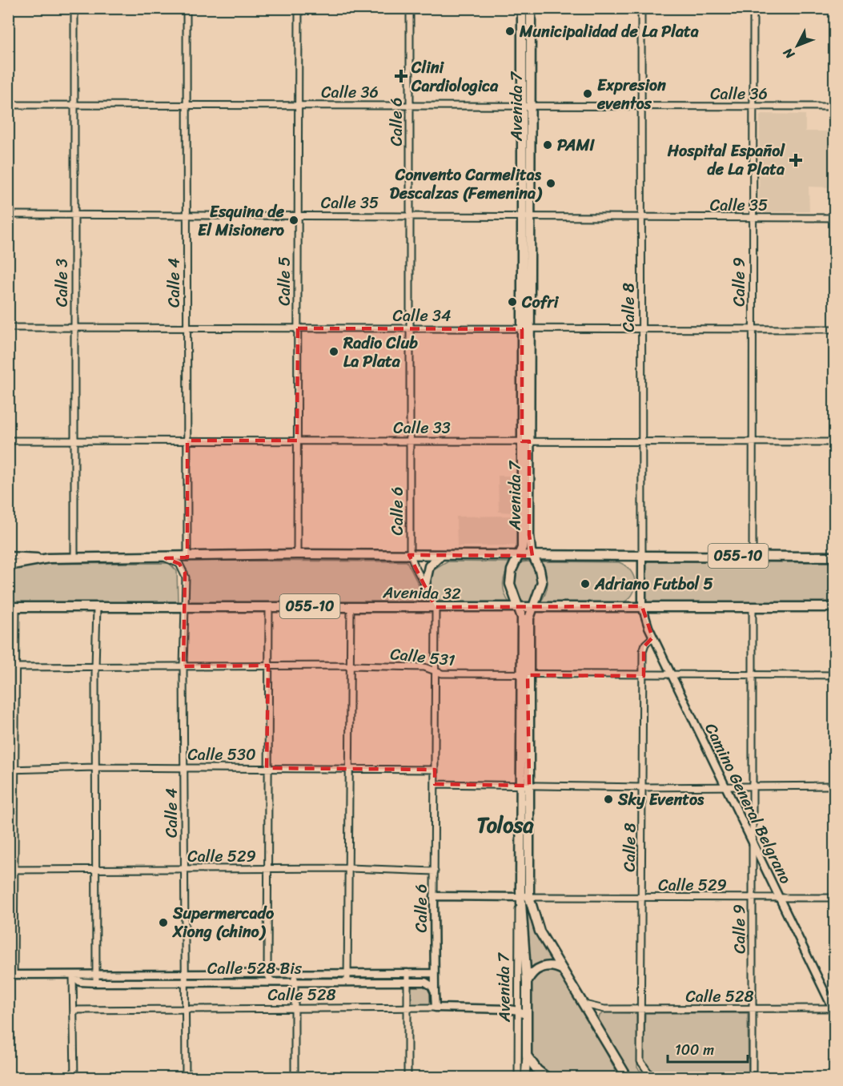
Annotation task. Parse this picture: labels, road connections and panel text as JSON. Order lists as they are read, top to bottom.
{
  "streets": {
    "main road": ["Avenida 7", "055-10", "Avenida 32"],
    "street": [
      "Calle 36",
      "Calle 6",
      "Calle 35",
      "Calle 5",
      "Calle 9",
      "Calle 3",
      "Calle 4",
      "Calle 8",
      "Calle 34",
      "Calle 33",
      "Calle 531",
      "Calle 530",
      "Camino General Belgrano",
      "Calle 529",
      "Calle 528 Bis",
      "Calle 528"
    ]
  },
  "crossings": [
    ["Calle 36", "Avenida 7"],
    ["Calle 36", "Calle 6"],
    ["Calle 36", "Calle 5"],
    ["Calle 36", "Calle 9"],
    ["Calle 36", "Calle 3"],
    ["Calle 36", "Calle 4"],
    ["Calle 36", "Calle 8"],
    ["Avenida 7", "Calle 35"],
    ["Avenida 7", "Calle 34"],
    ["Avenida 7", "Calle 33"],
    ["Avenida 7", "055-10"],
    ["Avenida 7", "Avenida 32"],
    ["Avenida 7", "Calle 531"],
    ["Avenida 7", "Calle 529"],
    ["Avenida 7", "Calle 528"],
    ["Calle 6", "Calle 35"],
    ["Calle 6", "Calle 34"],
    ["Calle 6", "Calle 33"],
    ["Calle 6", "055-10"],
    ["Calle 6", "Avenida 32"],
    ["Calle 6", "Calle 531"],
    ["Calle 6", "Calle 530"],
    ["Calle 6", "Calle 529"],
    ["Calle 6", "Calle 528 Bis"],
    ["Calle 6", "Calle 528"],
    ["Calle 35", "Calle 5"],
    ["Calle 35", "Calle 9"],
    ["Calle 35", "Calle 3"],
    ["Calle 35", "Calle 4"],
    ["Calle 35", "Calle 8"],
    ["Calle 5", "Calle 34"],
    ["Calle 5", "Calle 33"],
    ["Calle 5", "055-10"],
    ["Calle 9", "Calle 34"],
    ["Calle 9", "Calle 33"],
    ["Calle 9", "055-10"],
    ["Calle 9", "Avenida 32"],
    ["Calle 9", "Calle 531"],
    ["Calle 9", "Camino General Belgrano"],
    ["Calle 9", "Calle 529"],
    ["Calle 9", "Calle 528"],
    ["Calle 3", "Calle 34"],
    ["Calle 3", "Calle 33"],
    ["Calle 3", "055-10"],
    ["Calle 4", "Calle 34"],
    ["Calle 4", "Calle 33"],
    ["Calle 4", "055-10"],
    ["Calle 4", "Avenida 32"],
    ["Calle 4", "Calle 531"],
    ["Calle 4", "Calle 530"],
    ["Calle 4", "Calle 529"],
    ["Calle 4", "Calle 528 Bis"],
    ["Calle 4", "Calle 528"],
    ["Calle 8", "Calle 34"],
    ["Calle 8", "Calle 33"],
    ["Calle 8", "055-10"],
    ["Calle 8", "Avenida 32"],
    ["Calle 8", "Calle 531"],
    ["Calle 8", "Camino General Belgrano"],
    ["Calle 8", "Calle 529"],
    ["Calle 8", "Calle 528"],
    ["Avenida 32", "Camino General Belgrano"],
    ["Calle 531", "Camino General Belgrano"],
    ["Camino General Belgrano", "Calle 529"],
    ["Camino General Belgrano", "Calle 528"]
  ],
  "districts": ["Tolosa"],
  "places": {
    "other": [
      "Municipalidad de La Plata",
      "Expresion eventos",
      "PAMI",
      "Convento Carmelitas Descalzas (Femenina)",
      "Esquina de El Misionero",
      "Cofri",
      "Radio Club La Plata",
      "Adriano Futbol 5",
      "Sky Eventos",
      "Supermercado Xiong (chino)"
    ],
    "health": ["Clini Cardiologica", "Hospital Español de La Plata"]
  },
  "scale_bar": "100 m",
  "north": "bottom left"
}
